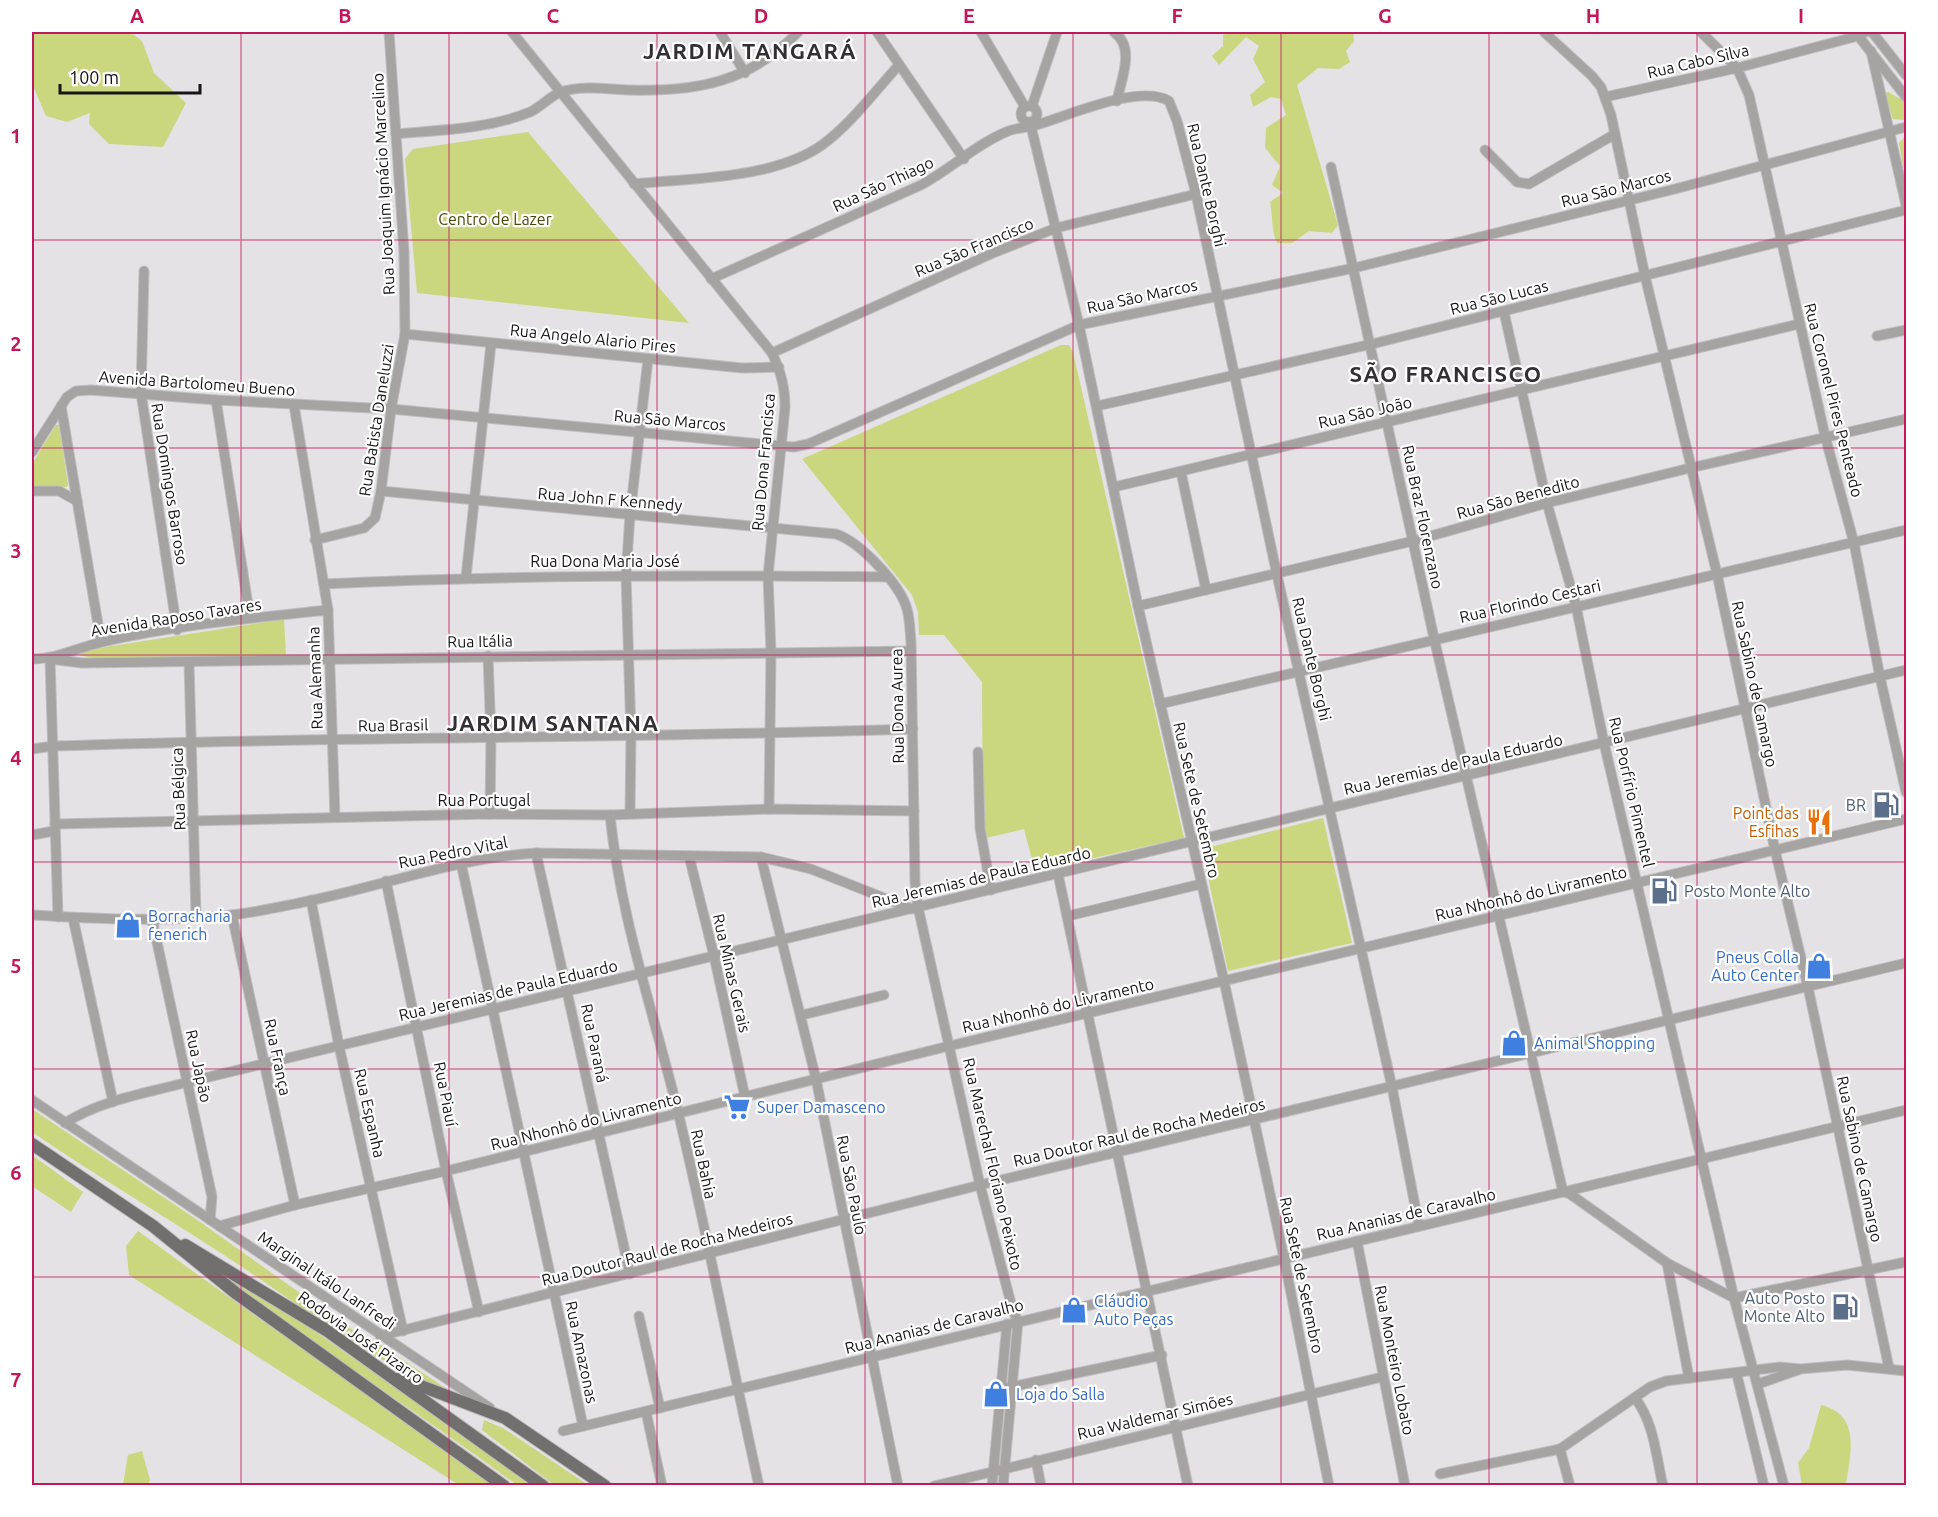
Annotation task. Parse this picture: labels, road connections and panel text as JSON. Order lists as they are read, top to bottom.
{
  "streets": {
    "main road": ["Marginal Itálo Lanfredi", "Rodovia José Pizarro"],
    "street": [
      "Rua Cabo Silva",
      "Rua Joaquim Ignácio Marcelino",
      "Rua São Thiago",
      "Rua Dante Borghi",
      "Rua São Marcos",
      "Rua São Francisco",
      "Rua São Lucas",
      "Rua Angelo Alario Pires",
      "Avenida Bartolomeu Bueno",
      "Rua Coronel Pires Penteado",
      "Rua São João",
      "Rua Batista Daneluzzi",
      "Rua Dona Francisca",
      "Rua Domingos Barroso",
      "Rua São Benedito",
      "Rua John F Kennedy",
      "Rua Braz Florenzano",
      "Rua Dona Maria José",
      "Rua Florindo Cestari",
      "Avenida Raposo Tavares",
      "Rua Itália",
      "Rua Alemanha",
      "Rua Sabino de Camargo",
      "Rua Dona Aurea",
      "Rua Brasil",
      "Rua Jeremias de Paula Eduardo",
      "Rua Bélgica",
      "Rua Porfírio Pimentel",
      "Rua Portugal",
      "Rua Sete de Setembro",
      "Rua Pedro Vital",
      "Rua Nhonhô do Livramento",
      "Rua Minas Gerais",
      "Rua Paraná",
      "Rua França",
      "Rua Japão",
      "Rua Piauí",
      "Rua Espanha",
      "Rua Doutor Raul de Rocha Medeiros",
      "Rua Bahia",
      "Rua Marechal Floriano Peixoto",
      "Rua São Paulo",
      "Rua Ananias de Caravalho",
      "Rua Amazonas",
      "Rua Monteiro Lobato",
      "Rua Waldemar Simões"
    ]
  },
  "crossings": [
    ["Rua Cabo Silva", "Rua Coronel Pires Penteado"],
    ["Rua Cabo Silva", "Rua Sabino de Camargo"],
    ["Rua Joaquim Ignácio Marcelino", "Rua Angelo Alario Pires"],
    ["Rua Joaquim Ignácio Marcelino", "Rua Batista Daneluzzi"],
    ["Rua São Thiago", "Rua Dante Borghi"],
    ["Rua São Thiago", "Rua Dona Francisca"],
    ["Rua São Thiago", "Rua Sete de Setembro"],
    ["Rua Dante Borghi", "Rua São Marcos"],
    ["Rua Dante Borghi", "Rua São Francisco"],
    ["Rua Dante Borghi", "Rua São Lucas"],
    ["Rua Dante Borghi", "Rua São João"],
    ["Rua Dante Borghi", "Rua São Benedito"],
    ["Rua Dante Borghi", "Rua Florindo Cestari"],
    ["Rua Dante Borghi", "Rua Jeremias de Paula Eduardo"],
    ["Rua Dante Borghi", "Rua Nhonhô do Livramento"],
    ["Rua Dante Borghi", "Rua Doutor Raul de Rocha Medeiros"],
    ["Rua Dante Borghi", "Rua Ananias de Caravalho"],
    ["Rua São Marcos", "Avenida Bartolomeu Bueno"],
    ["Rua São Marcos", "Rua Coronel Pires Penteado"],
    ["Rua São Marcos", "Rua Batista Daneluzzi"],
    ["Rua São Marcos", "Rua Dona Francisca"],
    ["Rua São Marcos", "Rua Braz Florenzano"],
    ["Rua São Marcos", "Rua Sabino de Camargo"],
    ["Rua São Marcos", "Rua Sete de Setembro"],
    ["Rua São Francisco", "Rua Dona Francisca"],
    ["Rua São Francisco", "Rua Sete de Setembro"],
    ["Rua São Lucas", "Rua Coronel Pires Penteado"],
    ["Rua São Lucas", "Rua Braz Florenzano"],
    ["Rua São Lucas", "Rua Sabino de Camargo"],
    ["Rua São Lucas", "Rua Porfírio Pimentel"],
    ["Rua São Lucas", "Rua Sete de Setembro"],
    ["Rua Angelo Alario Pires", "Rua Batista Daneluzzi"],
    ["Rua Angelo Alario Pires", "Rua Dona Francisca"],
    ["Avenida Bartolomeu Bueno", "Rua Batista Daneluzzi"],
    ["Avenida Bartolomeu Bueno", "Rua Domingos Barroso"],
    ["Avenida Bartolomeu Bueno", "Rua Alemanha"],
    ["Rua Coronel Pires Penteado", "Rua São João"],
    ["Rua Coronel Pires Penteado", "Rua São Benedito"],
    ["Rua Coronel Pires Penteado", "Rua Florindo Cestari"],
    ["Rua Coronel Pires Penteado", "Rua Jeremias de Paula Eduardo"],
    ["Rua São João", "Rua Braz Florenzano"],
    ["Rua São João", "Rua Sabino de Camargo"],
    ["Rua São João", "Rua Porfírio Pimentel"],
    ["Rua São João", "Rua Sete de Setembro"],
    ["Rua Batista Daneluzzi", "Rua John F Kennedy"],
    ["Rua Batista Daneluzzi", "Rua Alemanha"],
    ["Rua Dona Francisca", "Rua John F Kennedy"],
    ["Rua Dona Francisca", "Rua Dona Maria José"],
    ["Rua Dona Francisca", "Rua Itália"],
    ["Rua Dona Francisca", "Rua Brasil"],
    ["Rua Dona Francisca", "Rua Portugal"],
    ["Rua Domingos Barroso", "Avenida Raposo Tavares"],
    ["Rua São Benedito", "Rua Braz Florenzano"],
    ["Rua São Benedito", "Rua Sabino de Camargo"],
    ["Rua São Benedito", "Rua Porfírio Pimentel"],
    ["Rua São Benedito", "Rua Sete de Setembro"],
    ["Rua John F Kennedy", "Rua Dona Aurea"],
    ["Rua Braz Florenzano", "Rua Florindo Cestari"],
    ["Rua Braz Florenzano", "Rua Jeremias de Paula Eduardo"],
    ["Rua Braz Florenzano", "Rua Nhonhô do Livramento"],
    ["Rua Braz Florenzano", "Rua Doutor Raul de Rocha Medeiros"],
    ["Rua Braz Florenzano", "Rua Ananias de Caravalho"],
    ["Rua Dona Maria José", "Rua Alemanha"],
    ["Rua Dona Maria José", "Rua Dona Aurea"],
    ["Rua Florindo Cestari", "Rua Sabino de Camargo"],
    ["Rua Florindo Cestari", "Rua Porfírio Pimentel"],
    ["Rua Florindo Cestari", "Rua Sete de Setembro"],
    ["Avenida Raposo Tavares", "Rua Itália"],
    ["Avenida Raposo Tavares", "Rua Alemanha"],
    ["Rua Itália", "Rua Alemanha"],
    ["Rua Itália", "Rua Dona Aurea"],
    ["Rua Itália", "Rua Bélgica"],
    ["Rua Alemanha", "Rua Brasil"],
    ["Rua Alemanha", "Rua Portugal"],
    ["Rua Sabino de Camargo", "Rua Jeremias de Paula Eduardo"],
    ["Rua Sabino de Camargo", "Rua Nhonhô do Livramento"],
    ["Rua Sabino de Camargo", "Rua Doutor Raul de Rocha Medeiros"],
    ["Rua Sabino de Camargo", "Rua Ananias de Caravalho"],
    ["Rua Dona Aurea", "Rua Brasil"],
    ["Rua Dona Aurea", "Rua Jeremias de Paula Eduardo"],
    ["Rua Dona Aurea", "Rua Portugal"],
    ["Rua Dona Aurea", "Rua Pedro Vital"],
    ["Rua Dona Aurea", "Rua Marechal Floriano Peixoto"],
    ["Rua Brasil", "Rua Bélgica"],
    ["Rua Jeremias de Paula Eduardo", "Rua Porfírio Pimentel"],
    ["Rua Jeremias de Paula Eduardo", "Rua Sete de Setembro"],
    ["Rua Jeremias de Paula Eduardo", "Rua Pedro Vital"],
    ["Rua Jeremias de Paula Eduardo", "Rua Minas Gerais"],
    ["Rua Jeremias de Paula Eduardo", "Rua Paraná"],
    ["Rua Jeremias de Paula Eduardo", "Rua França"],
    ["Rua Jeremias de Paula Eduardo", "Rua Japão"],
    ["Rua Jeremias de Paula Eduardo", "Rua Piauí"],
    ["Rua Jeremias de Paula Eduardo", "Rua Espanha"],
    ["Rua Jeremias de Paula Eduardo", "Rua Bahia"],
    ["Rua Jeremias de Paula Eduardo", "Rua Marechal Floriano Peixoto"],
    ["Rua Jeremias de Paula Eduardo", "Rua São Paulo"],
    ["Rua Jeremias de Paula Eduardo", "Marginal Itálo Lanfredi"],
    ["Rua Jeremias de Paula Eduardo", "Rua Amazonas"],
    ["Rua Bélgica", "Rua Portugal"],
    ["Rua Bélgica", "Rua Pedro Vital"],
    ["Rua Porfírio Pimentel", "Rua Nhonhô do Livramento"],
    ["Rua Porfírio Pimentel", "Rua Doutor Raul de Rocha Medeiros"],
    ["Rua Porfírio Pimentel", "Rua Ananias de Caravalho"],
    ["Rua Portugal", "Rua Bahia"],
    ["Rua Sete de Setembro", "Rua Nhonhô do Livramento"],
    ["Rua Sete de Setembro", "Rua Doutor Raul de Rocha Medeiros"],
    ["Rua Sete de Setembro", "Rua Ananias de Caravalho"],
    ["Rua Sete de Setembro", "Rua Waldemar Simões"],
    ["Rua Pedro Vital", "Rua Minas Gerais"],
    ["Rua Pedro Vital", "Rua Paraná"],
    ["Rua Pedro Vital", "Rua França"],
    ["Rua Pedro Vital", "Rua Japão"],
    ["Rua Pedro Vital", "Rua Piauí"],
    ["Rua Pedro Vital", "Rua Espanha"],
    ["Rua Pedro Vital", "Rua Bahia"],
    ["Rua Pedro Vital", "Rua Marechal Floriano Peixoto"],
    ["Rua Pedro Vital", "Rua São Paulo"],
    ["Rua Pedro Vital", "Rua Amazonas"],
    ["Rua Nhonhô do Livramento", "Rua Minas Gerais"],
    ["Rua Nhonhô do Livramento", "Rua Paraná"],
    ["Rua Nhonhô do Livramento", "Rua França"],
    ["Rua Nhonhô do Livramento", "Rua Japão"],
    ["Rua Nhonhô do Livramento", "Rua Piauí"],
    ["Rua Nhonhô do Livramento", "Rua Espanha"],
    ["Rua Nhonhô do Livramento", "Rua Bahia"],
    ["Rua Nhonhô do Livramento", "Rua Marechal Floriano Peixoto"],
    ["Rua Nhonhô do Livramento", "Rua São Paulo"],
    ["Rua Nhonhô do Livramento", "Marginal Itálo Lanfredi"],
    ["Rua Nhonhô do Livramento", "Rua Amazonas"],
    ["Rua Paraná", "Rua Doutor Raul de Rocha Medeiros"],
    ["Rua Japão", "Marginal Itálo Lanfredi"],
    ["Rua Piauí", "Rua Doutor Raul de Rocha Medeiros"],
    ["Rua Espanha", "Rua Doutor Raul de Rocha Medeiros"],
    ["Rua Doutor Raul de Rocha Medeiros", "Rua Bahia"],
    ["Rua Doutor Raul de Rocha Medeiros", "Rua Marechal Floriano Peixoto"],
    ["Rua Doutor Raul de Rocha Medeiros", "Rua São Paulo"],
    ["Rua Doutor Raul de Rocha Medeiros", "Marginal Itálo Lanfredi"],
    ["Rua Doutor Raul de Rocha Medeiros", "Rua Amazonas"],
    ["Rua Bahia", "Rua Ananias de Caravalho"],
    ["Rua Marechal Floriano Peixoto", "Rua Ananias de Caravalho"],
    ["Rua São Paulo", "Rua Ananias de Caravalho"],
    ["Rua Ananias de Caravalho", "Rua Amazonas"],
    ["Rua Ananias de Caravalho", "Rua Monteiro Lobato"],
    ["Rua Monteiro Lobato", "Rua Waldemar Simões"]
  ],
  "districts": ["JARDIM TANGARÁ", "SÃO FRANCISCO", "JARDIM SANTANA"],
  "parks": ["Centro de Lazer"],
  "places": {
    "fuel station": ["BR", "Posto Monte Alto", "Auto Posto Monte Alto"],
    "restaurant": ["Point das Esfihas"],
    "shop": [
      "Borracharia fenerich",
      "Pneus Colla Auto Center",
      "Animal Shopping",
      "Cláudio Auto Peças",
      "Loja do Salla"
    ],
    "supermarket": ["Super Damasceno"]
  },
  "scale_bar": "100 m",
  "grid": {
    "columns": [
      "A",
      "B",
      "C",
      "D",
      "E",
      "F",
      "G",
      "H",
      "I"
    ],
    "rows": [
      "1",
      "2",
      "3",
      "4",
      "5",
      "6",
      "7"
    ]
  }
}
